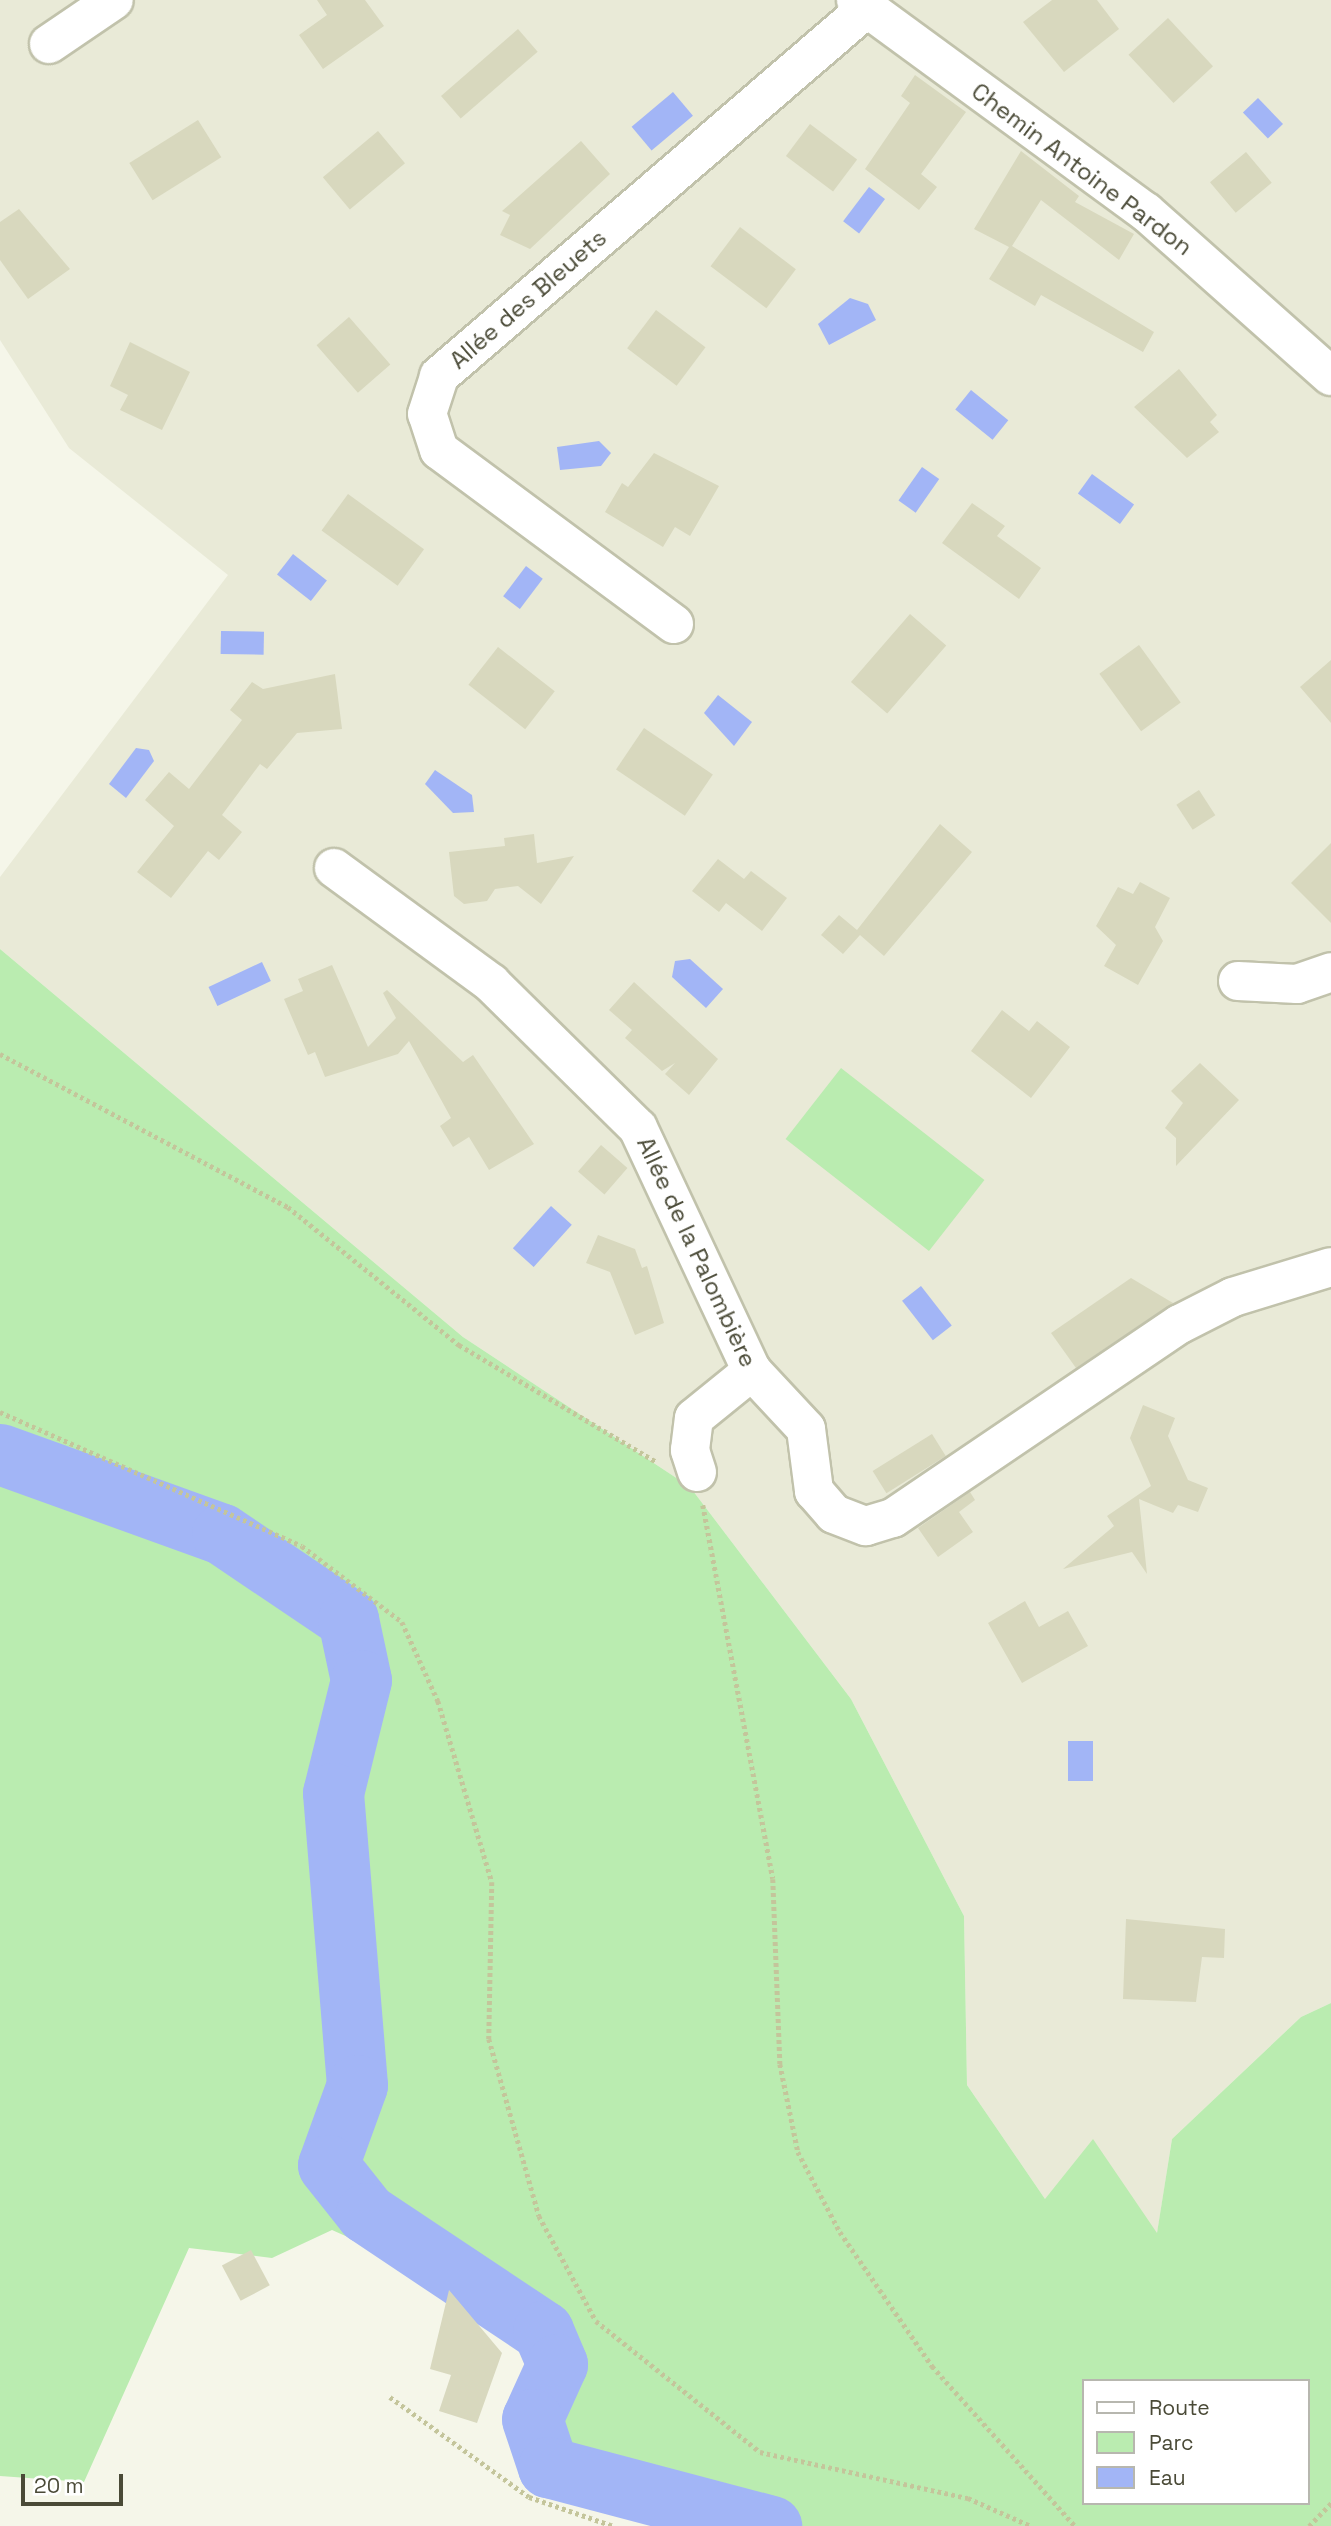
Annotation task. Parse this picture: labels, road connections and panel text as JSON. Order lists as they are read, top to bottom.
{
  "streets": {
    "street": ["Chemin Antoine Pardon", "Allée des Bleuets", "Allée de la Palombière"]
  },
  "crossings": [
    ["Chemin Antoine Pardon", "Allée des Bleuets"]
  ],
  "legend": ["Route", "Parc", "Eau"],
  "scale_bar": "20 m"
}
